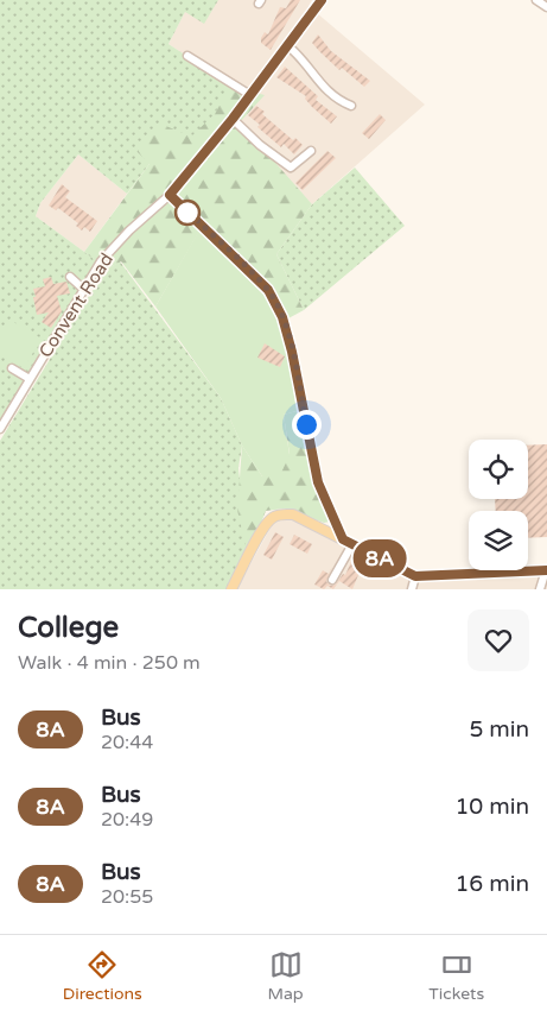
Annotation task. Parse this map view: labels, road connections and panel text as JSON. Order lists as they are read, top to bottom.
{
  "streets": {
    "street": ["Convent Road"]
  },
  "lines": ["bus line 8A"],
  "page": {
    "on_map": "8A",
    "heading": ["College", "Walk · 4 min · 250 m"],
    "list": [
      {
        "mark": "8A",
        "name": "Bus",
        "note": "20:44",
        "value": "5 min"
      },
      {
        "mark": "8A",
        "name": "Bus",
        "note": "20:49",
        "value": "10 min"
      },
      {
        "mark": "8A",
        "name": "Bus",
        "note": "20:55",
        "value": "16 min"
      }
    ],
    "tabs": ["Directions", "Map", "Tickets"]
  }
}
